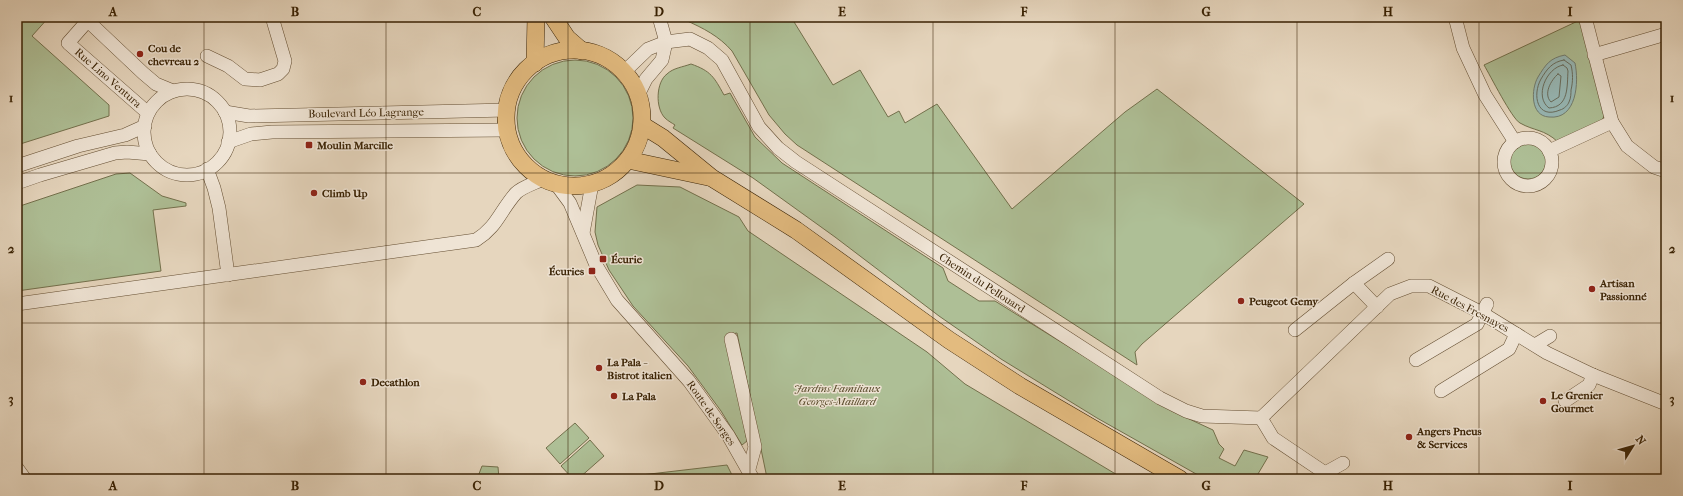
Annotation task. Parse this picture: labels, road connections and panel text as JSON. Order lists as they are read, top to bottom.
{
  "streets": {
    "street": [
      "Rue Lino Ventura",
      "Boulevard Léo Lagrange",
      "Chemin du Pellouard",
      "Rue des Fresnayes",
      "Route de Sorges"
    ]
  },
  "crossings": [
    ["Rue Lino Ventura", "Boulevard Léo Lagrange"],
    ["Boulevard Léo Lagrange", "Chemin du Pellouard"],
    ["Boulevard Léo Lagrange", "Route de Sorges"],
    ["Chemin du Pellouard", "Rue des Fresnayes"],
    ["Chemin du Pellouard", "Route de Sorges"]
  ],
  "parks": ["Jardins Familiaux Georges-Maillard"],
  "places": {
    "other": [
      "Cou de chevreau 2",
      "Climb Up",
      "Artisan Passionné",
      "Peugeot Gemy",
      "La Pala - Bistrot italien",
      "Decathlon",
      "La Pala",
      "Le Grenier Gourmet",
      "Angers Pneus & Services"
    ],
    "transit": ["Moulin Marcille", "Écurie", "Écuries"]
  },
  "north": "top right",
  "grid": {
    "columns": [
      "A",
      "B",
      "C",
      "D",
      "E",
      "F",
      "G",
      "H",
      "I"
    ],
    "rows": ["1", "2", "3"]
  }
}
